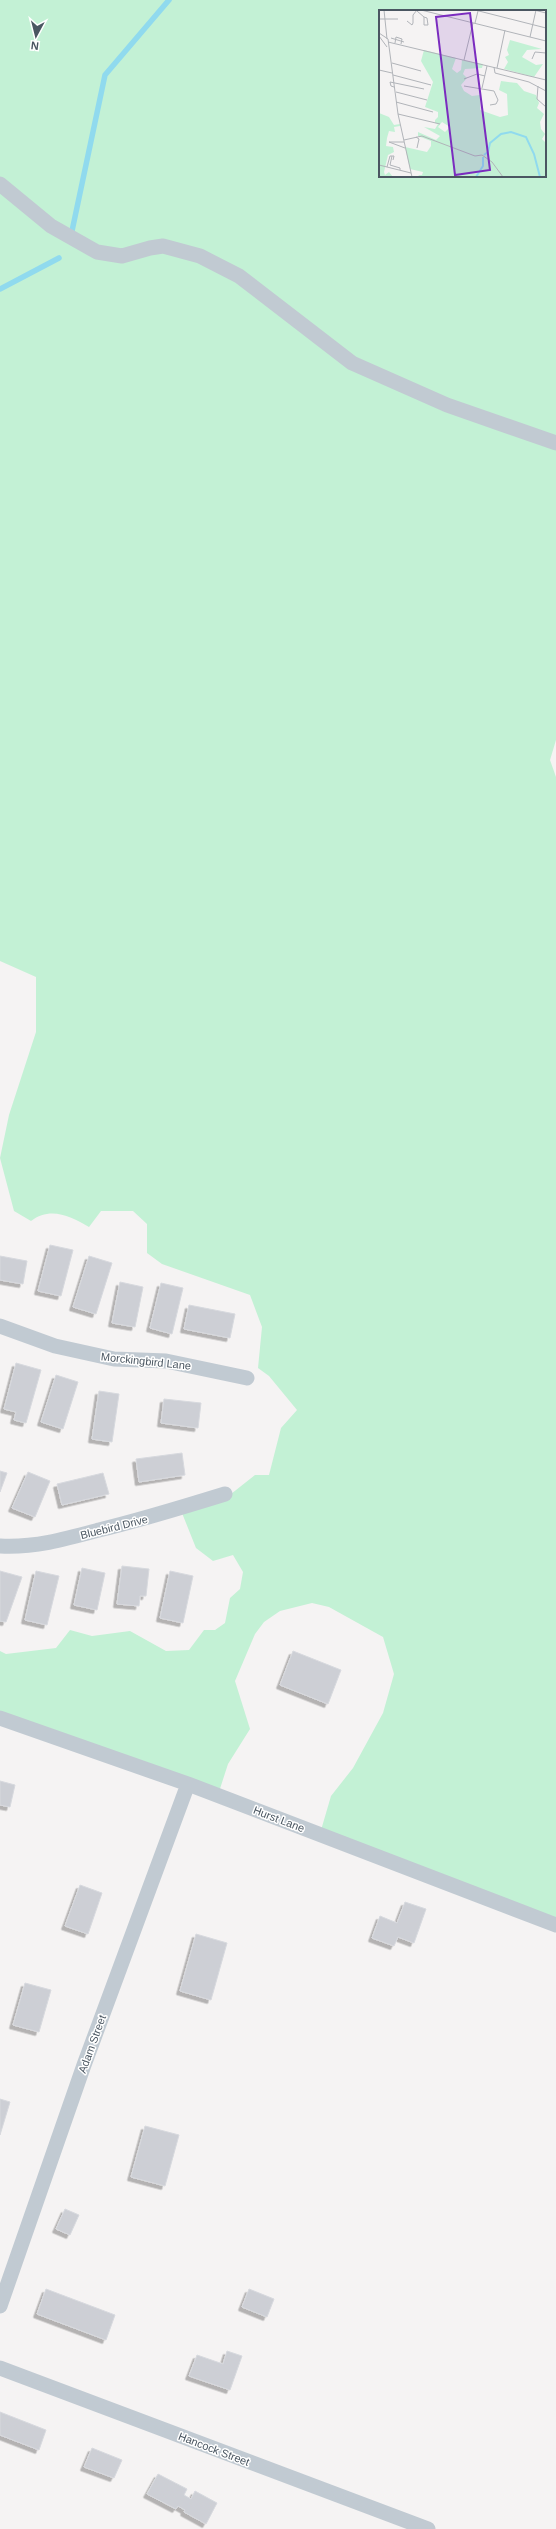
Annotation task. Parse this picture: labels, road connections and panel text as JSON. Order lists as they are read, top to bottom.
{
  "streets": {
    "street": [
      "Morckingbird Lane",
      "Bluebird Drive",
      "Hurst Lane",
      "Adam Street",
      "Hancock Street"
    ]
  },
  "crossings": [
    ["Hurst Lane", "Adam Street"]
  ],
  "north": "bottom"
}
